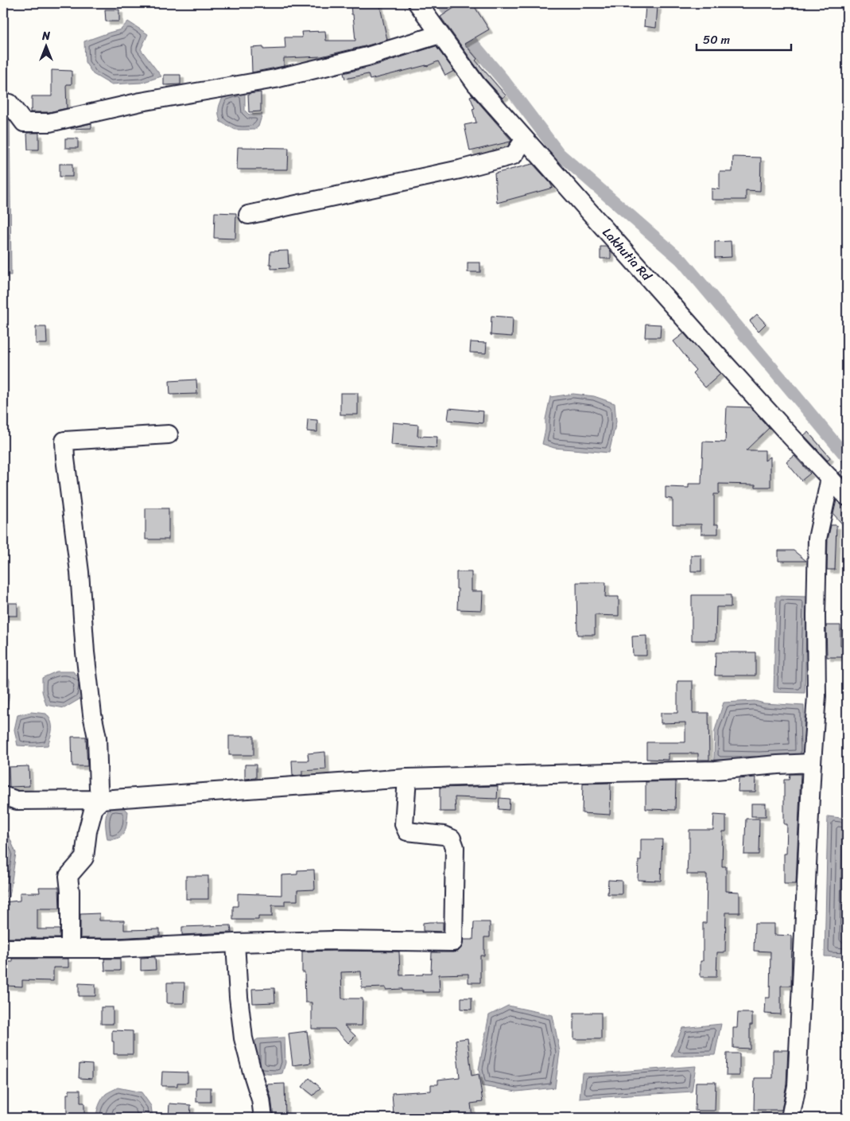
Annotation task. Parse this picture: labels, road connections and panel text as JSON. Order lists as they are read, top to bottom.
{
  "streets": {
    "street": ["Lakhutia Rd"]
  },
  "scale_bar": "50 m",
  "north": "top"
}
